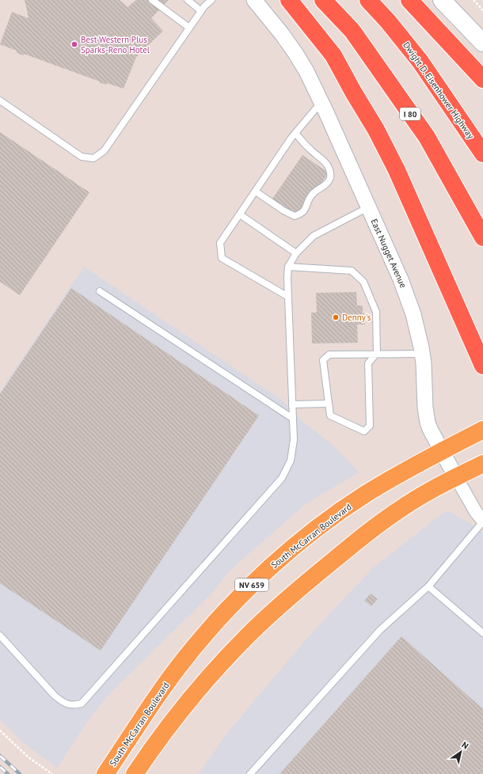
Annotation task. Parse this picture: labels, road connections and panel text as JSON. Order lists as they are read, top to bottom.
{
  "streets": {
    "highway": ["Dwight D. Eisenhower Highway", "I 80"],
    "main road": ["South McCarran Boulevard", "NV 659"],
    "street": ["East Nugget Avenue"]
  },
  "crossings": [
    ["East Nugget Avenue", "South McCarran Boulevard"]
  ],
  "places": ["Best Western Plus Sparks-Reno Hotel", "Denny's"],
  "north": "top right"
}
